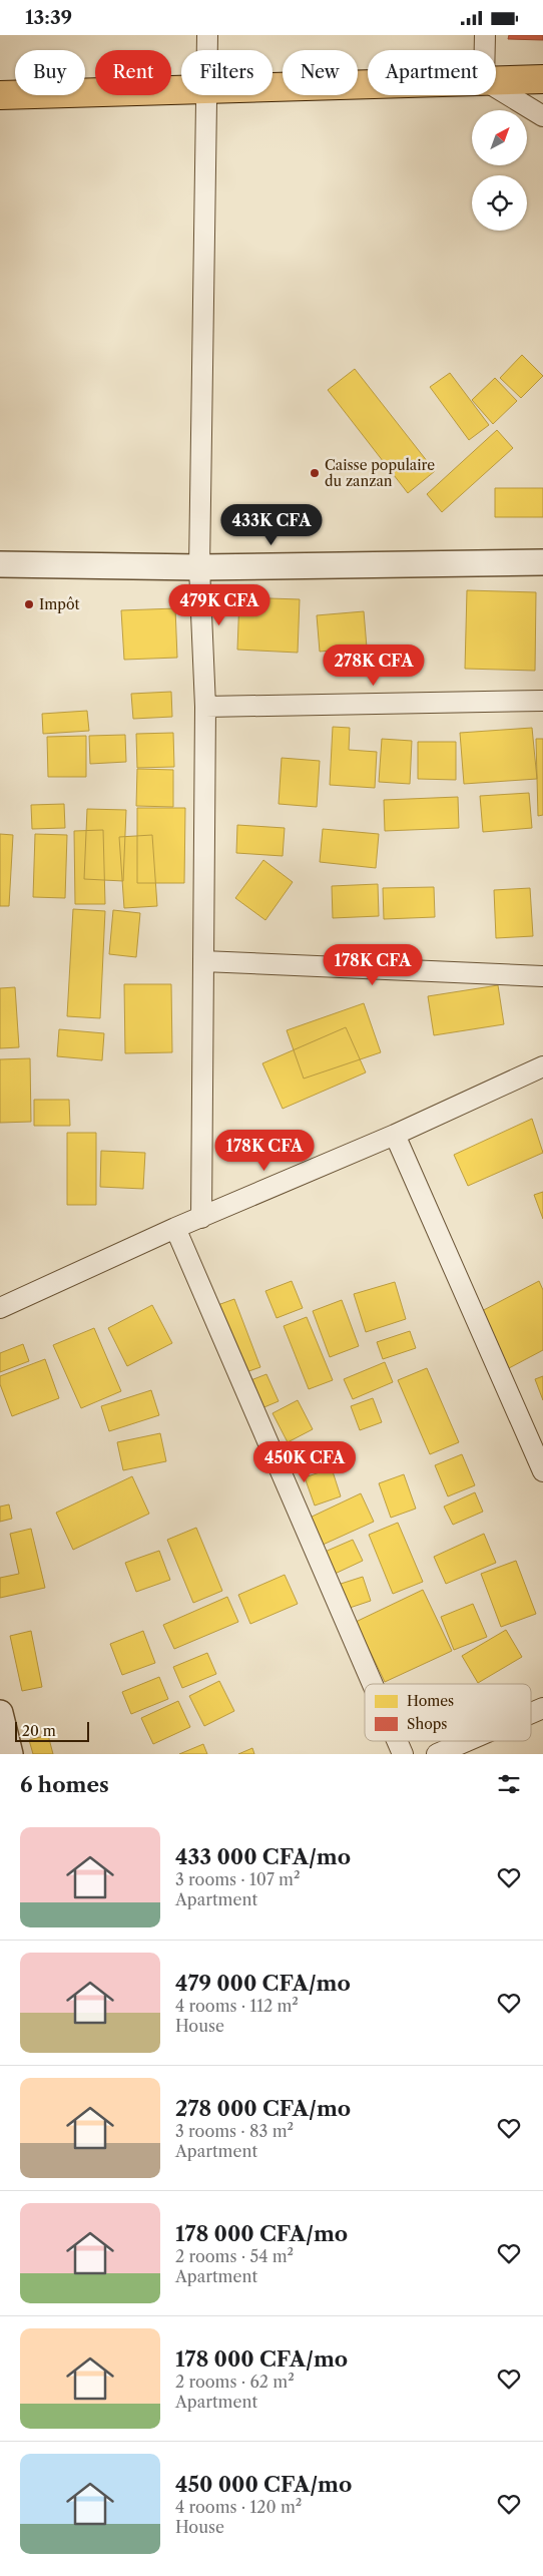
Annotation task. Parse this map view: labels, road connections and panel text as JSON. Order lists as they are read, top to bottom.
{
  "places": ["Caisse populaire du zanzan", "Impôt"],
  "legend": ["Homes", "Shops"],
  "scale_bar": "20 m",
  "north": "top right",
  "page": {
    "status": "13:39",
    "chip": [
      "Buy",
      "Rent",
      "Filters",
      "New",
      "Apartment"
    ],
    "price": [
      "433K CFA",
      "479K CFA",
      "278K CFA",
      "178K CFA",
      "178K CFA",
      "450K CFA"
    ],
    "scale": "20 m",
    "heading": "6 homes",
    "list": [
      {
        "name": "433 000 CFA/mo",
        "note": "3 rooms · 107 m² · Apartment"
      },
      {
        "name": "479 000 CFA/mo",
        "note": "4 rooms · 112 m² · House"
      },
      {
        "name": "278 000 CFA/mo",
        "note": "3 rooms · 83 m² · Apartment"
      },
      {
        "name": "178 000 CFA/mo",
        "note": "2 rooms · 54 m² · Apartment"
      },
      {
        "name": "178 000 CFA/mo",
        "note": "2 rooms · 62 m² · Apartment"
      },
      {
        "name": "450 000 CFA/mo",
        "note": "4 rooms · 120 m² · House"
      }
    ]
  }
}
